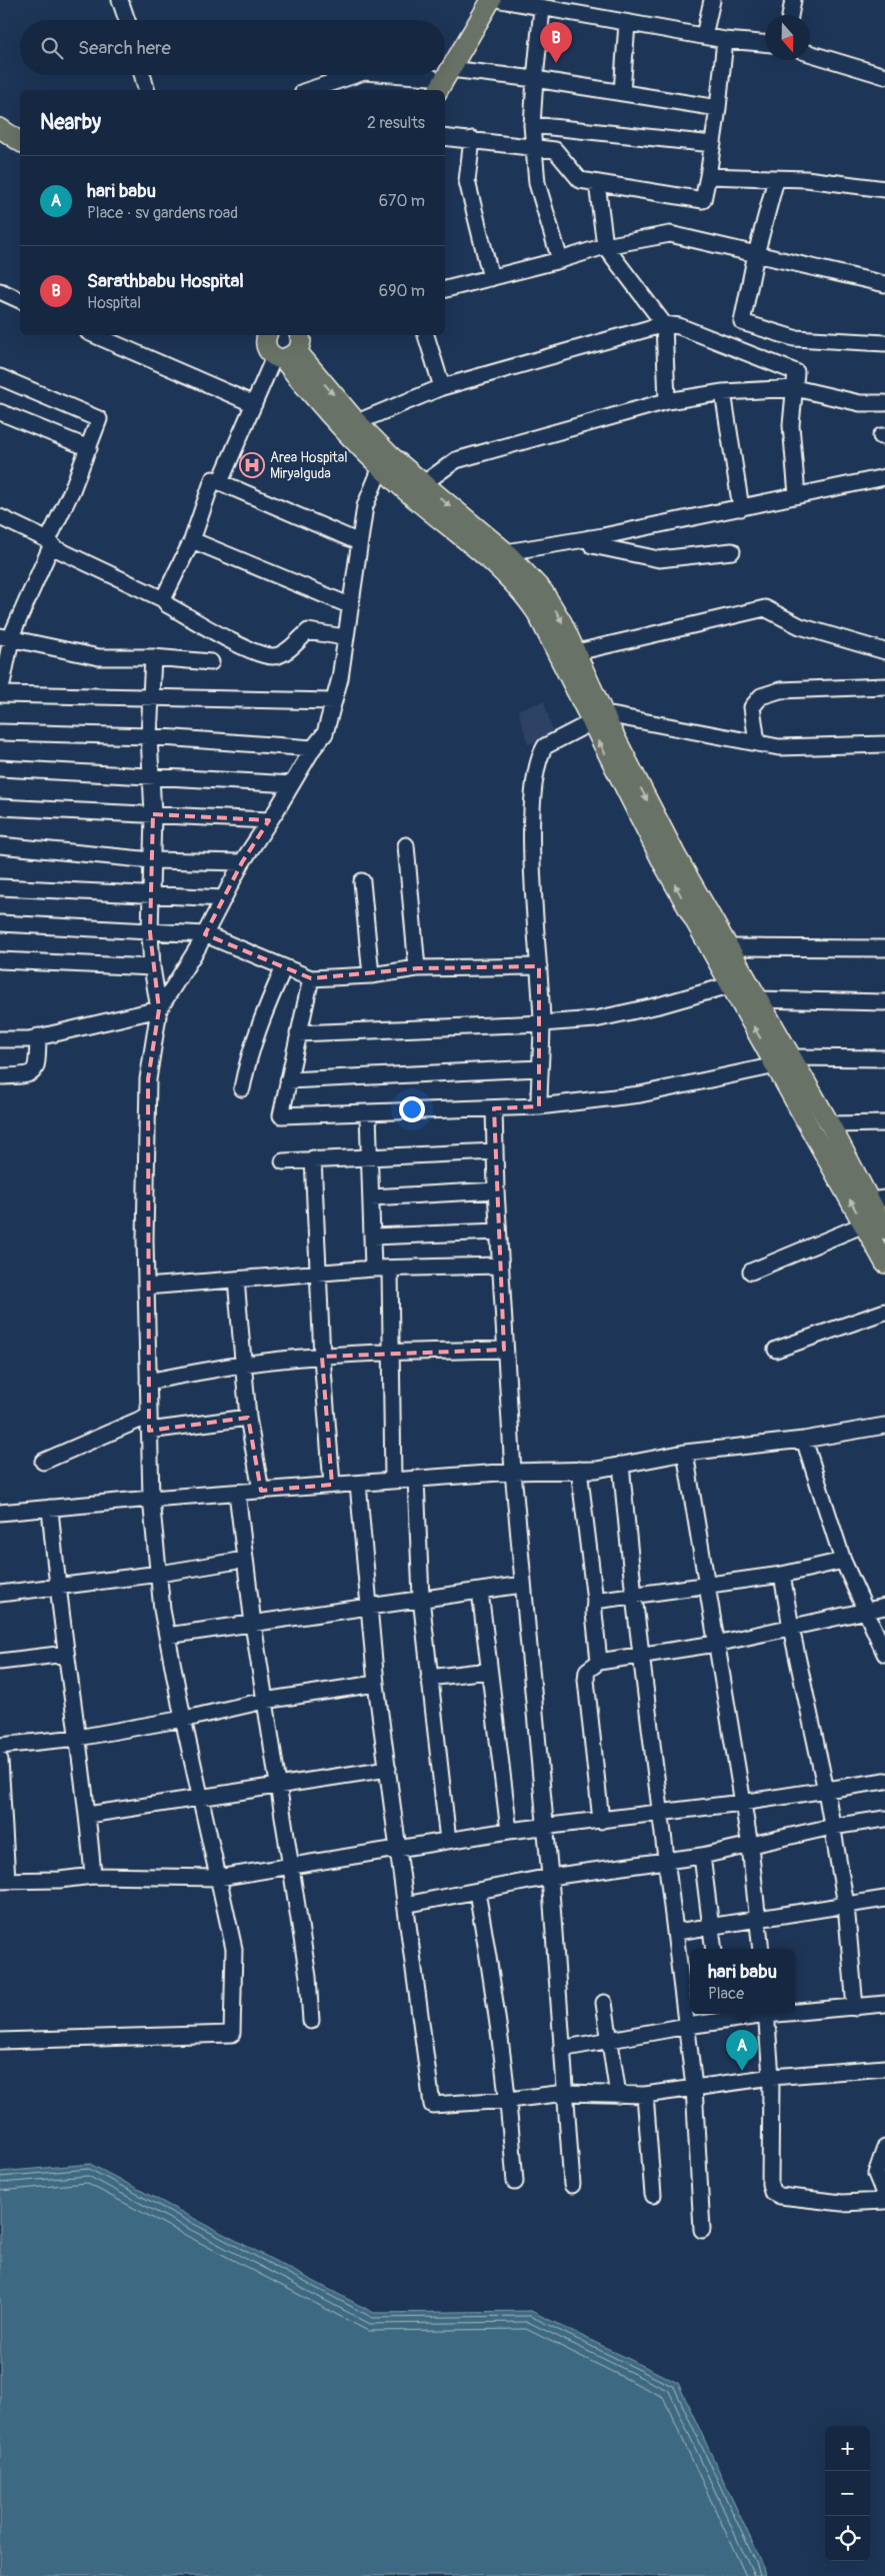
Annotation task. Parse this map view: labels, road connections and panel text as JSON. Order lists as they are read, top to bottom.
{
  "places": {
    "hospital": ["Area Hospital Miryalguda"]
  },
  "north": "bottom",
  "page": {
    "search": "Search here",
    "pins": ["B", "A"],
    "heading": ["Nearby", "2 results"],
    "list": [
      {
        "mark": "A",
        "name": "hari babu",
        "note": "Place · sv gardens road",
        "value": "670 m"
      },
      {
        "mark": "B",
        "name": "Sarathbabu Hospital",
        "note": "Hospital",
        "value": "690 m"
      }
    ],
    "popup": ["hari babu", "Place"],
    "map_buttons": ["+", "−"]
  }
}
